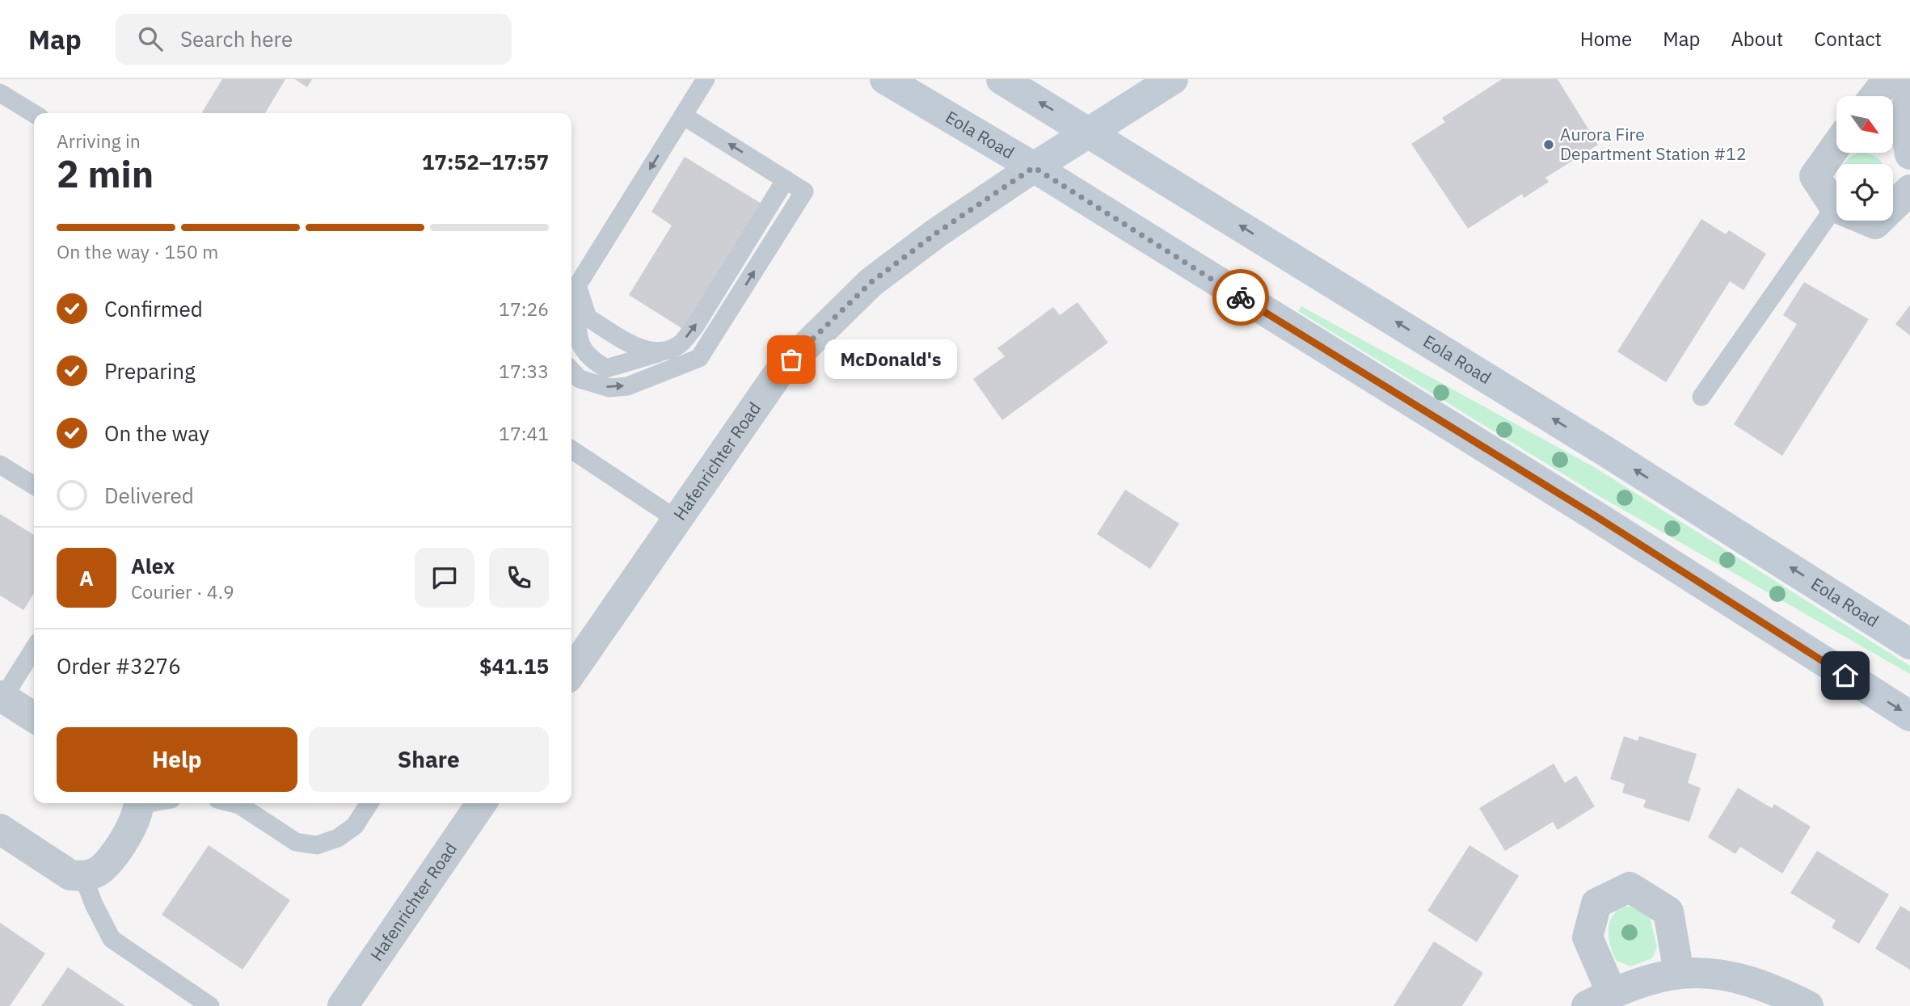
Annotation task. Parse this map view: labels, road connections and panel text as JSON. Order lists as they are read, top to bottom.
{
  "streets": {
    "street": ["Eola Road", "Hafenrichter Road"]
  },
  "crossings": [
    ["Eola Road", "Hafenrichter Road"]
  ],
  "places": ["Aurora Fire Department Station #12", "McDonald's"],
  "north": "bottom right",
  "page": {
    "header": "Map",
    "search": "Search here",
    "nav": [
      "Home",
      "Map",
      "About",
      "Contact"
    ],
    "heading": ["2 min", "Arriving in", "17:52–17:57"],
    "panel": [
      "Alex",
      "Courier · 4.9",
      "Order #3276",
      "$41.15"
    ],
    "bar": "On the way · 150 m",
    "list": [
      ["Confirmed", "17:26"],
      ["Preparing", "17:33"],
      ["On the way", "17:41"],
      "Delivered"
    ],
    "bubble": "McDonald's",
    "round": "A",
    "buttons": ["Help", "Share"]
  }
}
